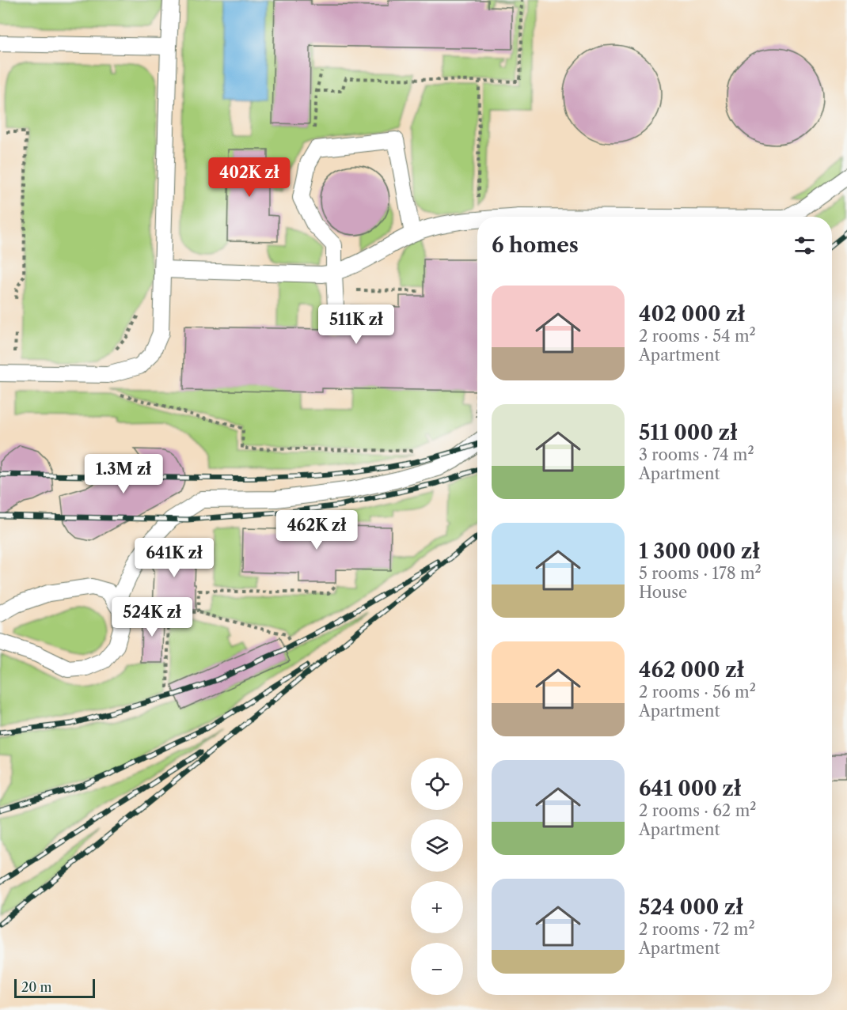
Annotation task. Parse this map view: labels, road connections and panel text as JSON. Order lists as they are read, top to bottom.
{
  "scale_bar": "20 m",
  "page": {
    "price": [
      "402K zł",
      "511K zł",
      "1.3M zł",
      "462K zł",
      "641K zł",
      "524K zł"
    ],
    "heading": "6 homes",
    "list": [
      {
        "name": "402 000 zł",
        "note": "2 rooms · 54 m² · Apartment"
      },
      {
        "name": "511 000 zł",
        "note": "3 rooms · 74 m² · Apartment"
      },
      {
        "name": "1 300 000 zł",
        "note": "5 rooms · 178 m² · House"
      },
      {
        "name": "462 000 zł",
        "note": "2 rooms · 56 m² · Apartment"
      },
      {
        "name": "641 000 zł",
        "note": "2 rooms · 62 m² · Apartment"
      },
      {
        "name": "524 000 zł",
        "note": "2 rooms · 72 m² · Apartment"
      }
    ],
    "map_buttons": ["+", "−"],
    "scale": "20 m"
  }
}
